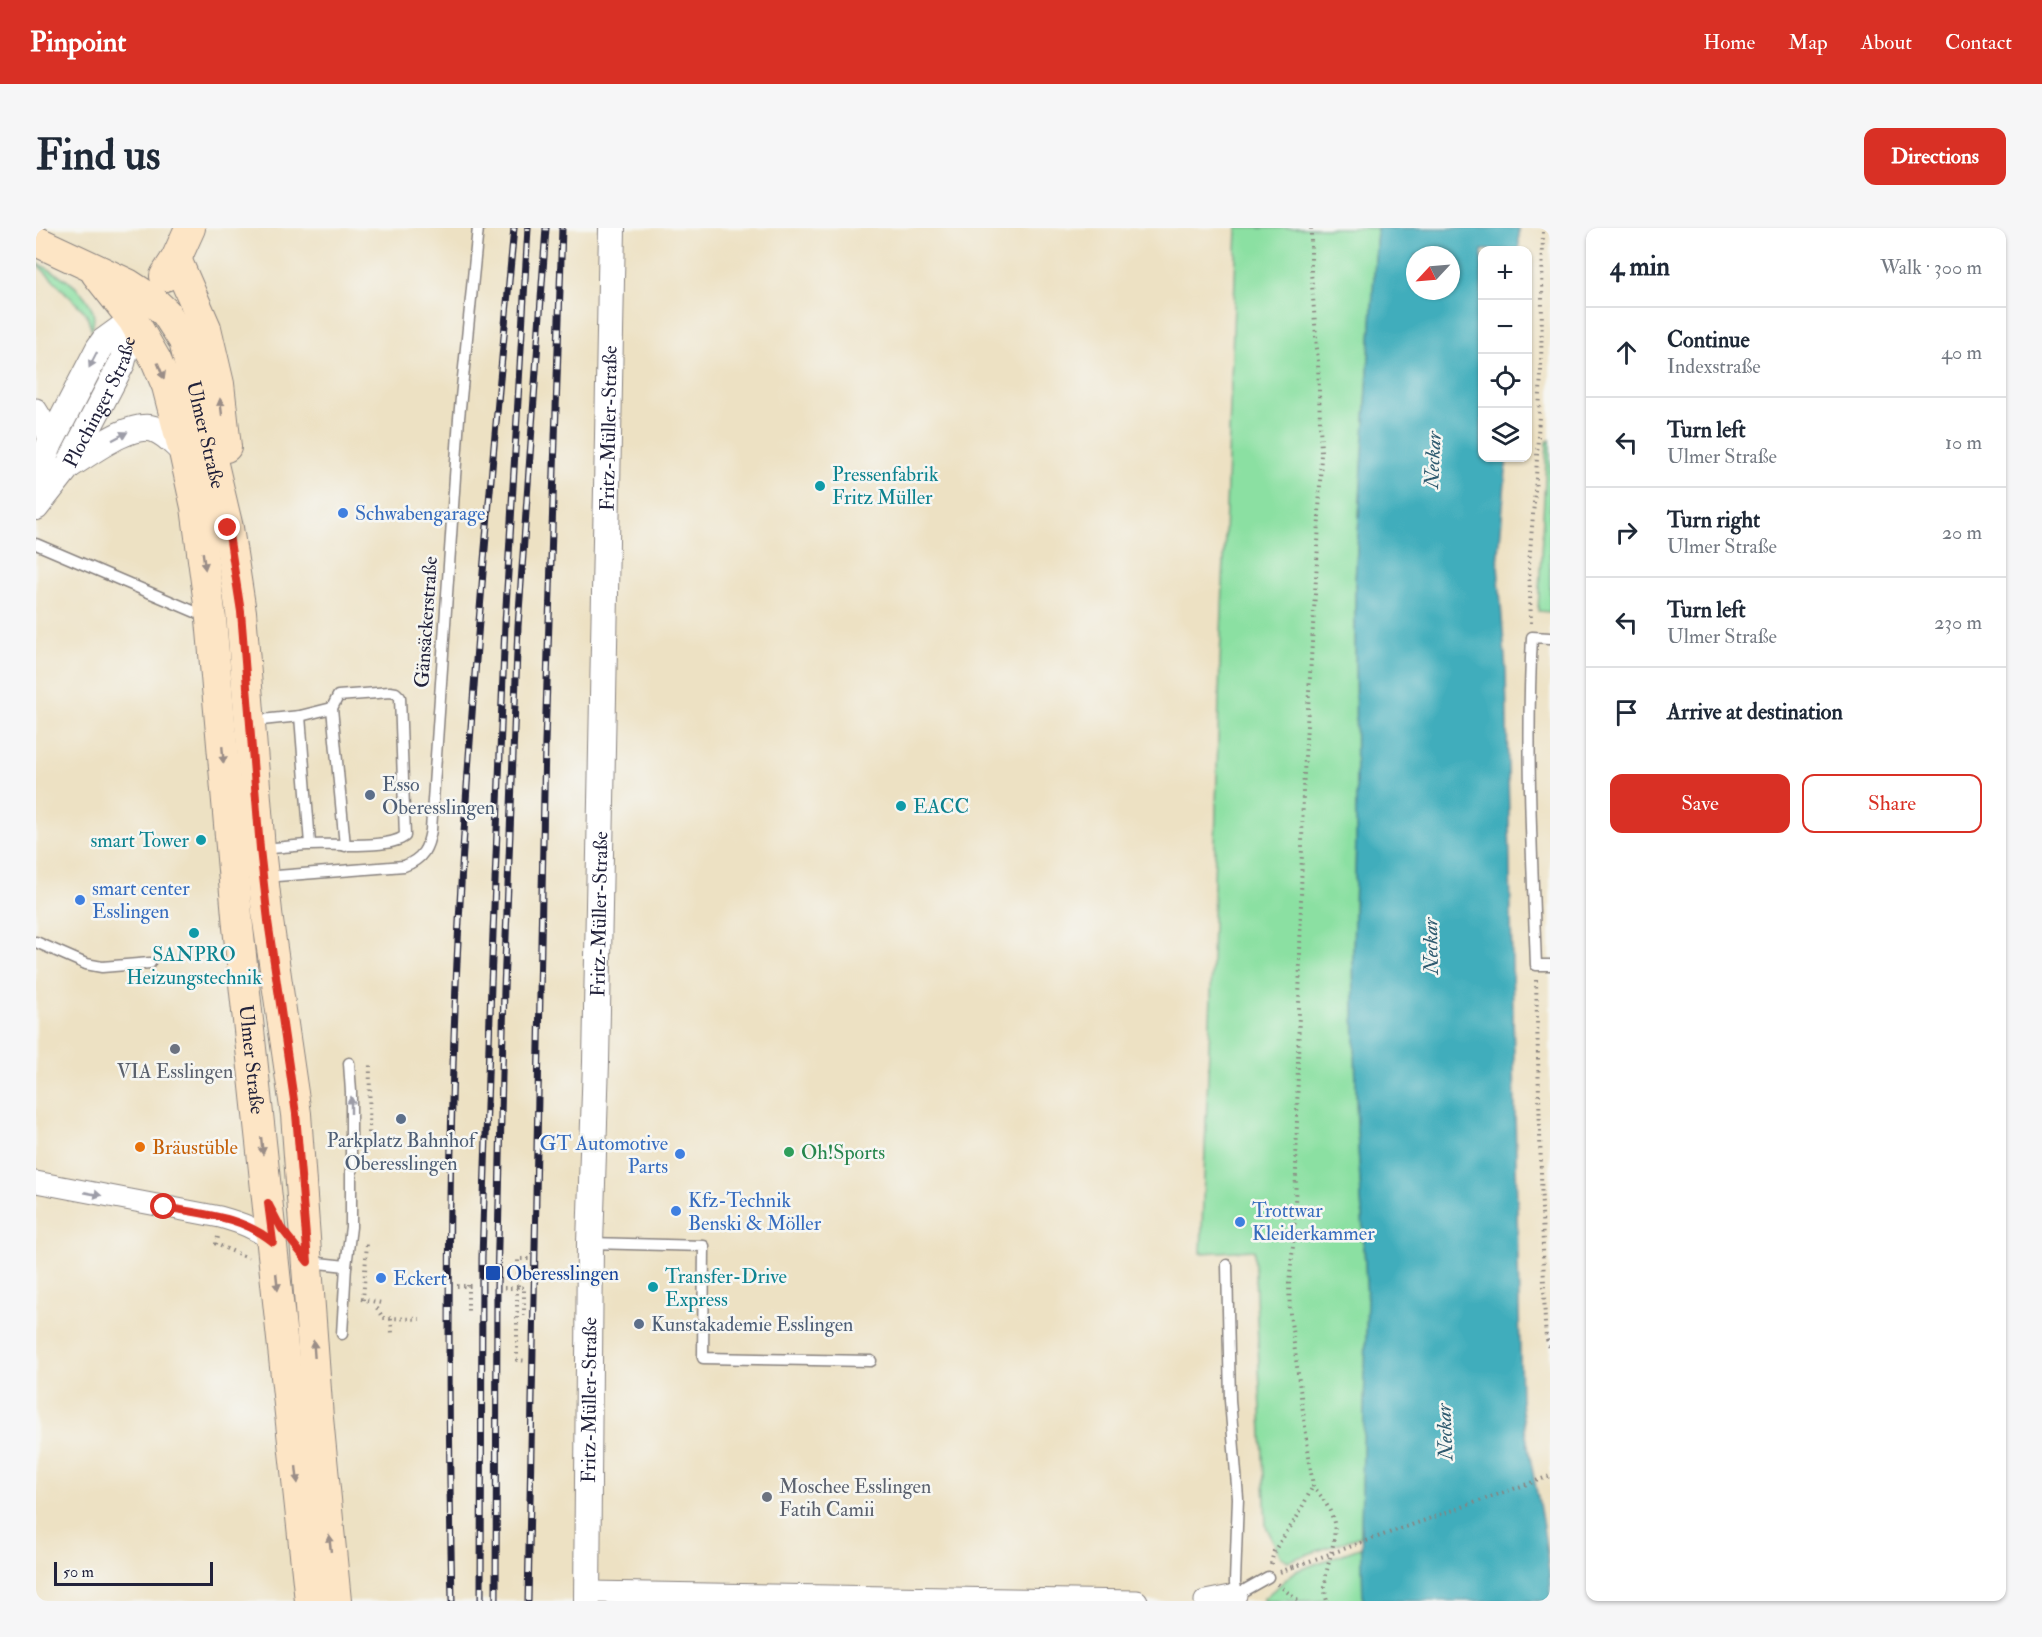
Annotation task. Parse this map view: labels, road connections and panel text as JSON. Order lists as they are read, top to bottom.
{
  "streets": {
    "main road": ["Plochinger Straße", "Ulmer Straße"],
    "street": ["Fritz-Müller-Straße"],
    "lane": ["Gänsäckerstraße"]
  },
  "crossings": [
    ["Plochinger Straße", "Ulmer Straße"],
    ["Ulmer Straße", "Gänsäckerstraße"]
  ],
  "water": ["Neckar"],
  "places": {
    "other": [
      "Pressenfabrik Fritz Müller",
      "Schwabengarage",
      "Esso Oberesslingen",
      "EACC",
      "smart Tower",
      "smart center Esslingen",
      "SANPRO Heizungstechnik",
      "VIA Esslingen",
      "Parkplatz Bahnhof Oberesslingen",
      "Bräustüble",
      "Oh!Sports",
      "GT Automotive Parts",
      "Kfz-Technik Benski & Möller",
      "Trottwar Kleiderkammer",
      "Eckert",
      "Transfer-Drive Express",
      "Kunstakademie Esslingen",
      "Moschee Esslingen Fatih Camii"
    ],
    "transit": ["Oberesslingen"]
  },
  "scale_bar": "50 m",
  "north": "bottom left",
  "page": {
    "header": "Pinpoint",
    "nav": [
      "Home",
      "Map",
      "About",
      "Contact"
    ],
    "buttons": [
      "Directions",
      ["Save", "Share"]
    ],
    "title": "Find us",
    "heading": ["4 min", "Walk · 300 m"],
    "map_buttons": ["+", "−"],
    "list": [
      ["Continue", "Indexstraße", "40 m"],
      ["Turn left", "Ulmer Straße", "10 m"],
      ["Turn right", "Ulmer Straße", "20 m"],
      ["Turn left", "Ulmer Straße", "230 m"],
      "Arrive at destination"
    ],
    "scale": "50 m"
  }
}
